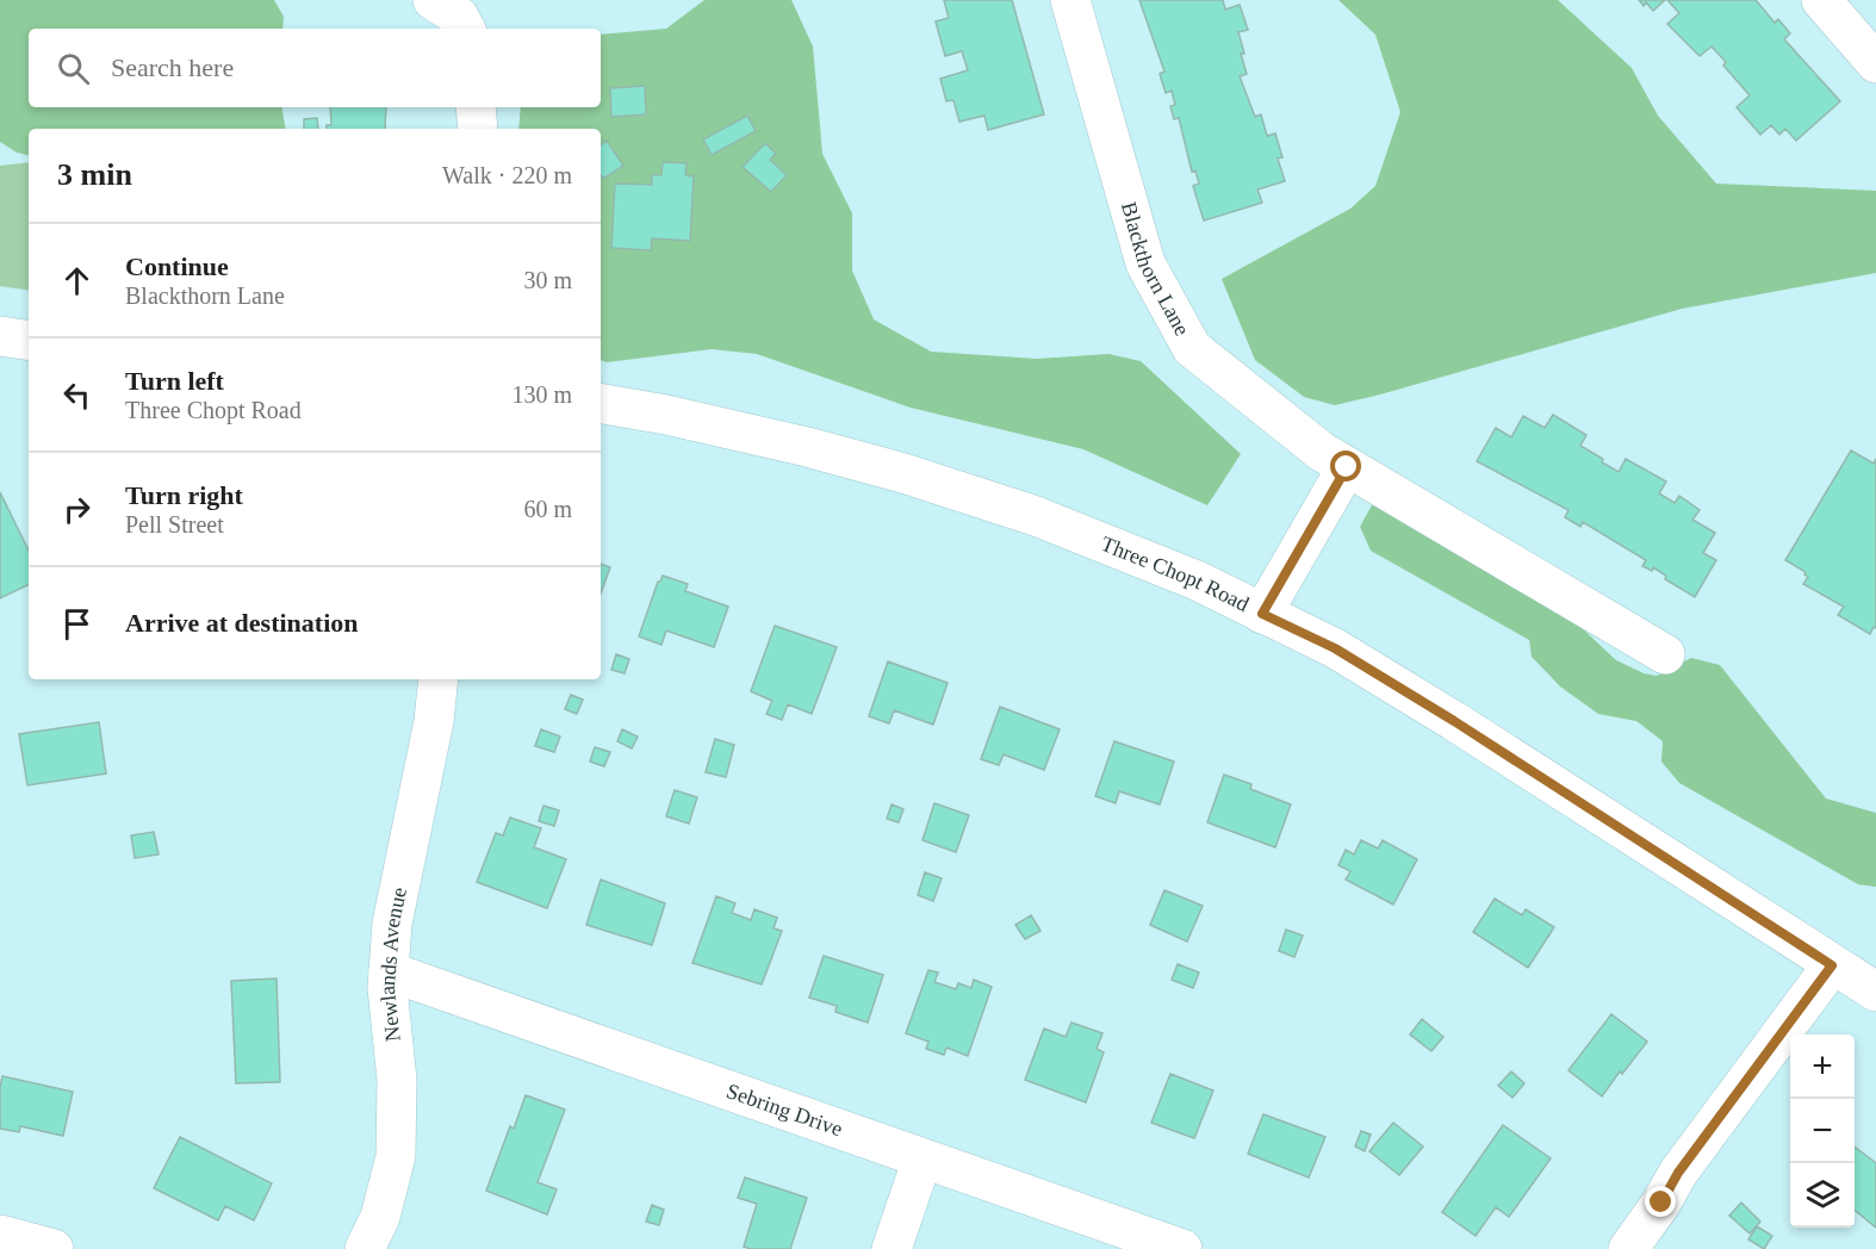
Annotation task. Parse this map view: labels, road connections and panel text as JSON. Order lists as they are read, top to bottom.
{
  "streets": {
    "street": [
      "Blackthorn Lane",
      "Three Chopt Road",
      "Newlands Avenue",
      "Sebring Drive"
    ]
  },
  "crossings": [
    ["Newlands Avenue", "Sebring Drive"]
  ],
  "page": {
    "search": "Search here",
    "heading": ["3 min", "Walk · 220 m"],
    "list": [
      ["Continue", "Blackthorn Lane", "30 m"],
      ["Turn left", "Three Chopt Road", "130 m"],
      ["Turn right", "Pell Street", "60 m"],
      "Arrive at destination"
    ],
    "map_buttons": ["+", "−"]
  }
}
